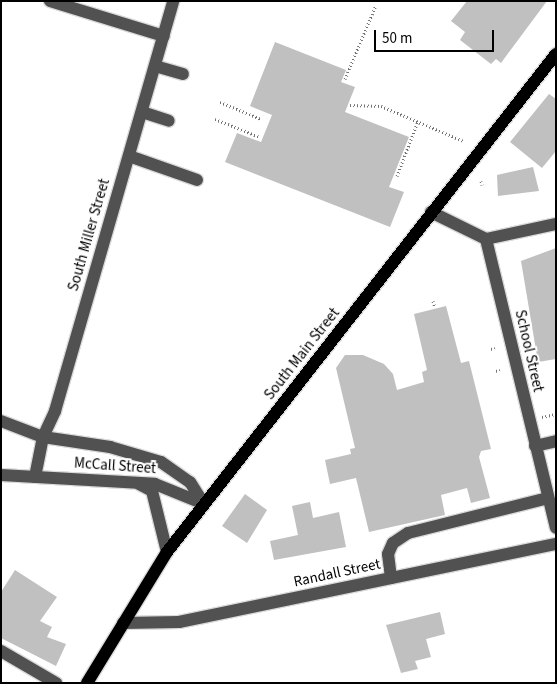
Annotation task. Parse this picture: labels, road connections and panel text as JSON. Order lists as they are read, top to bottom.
{
  "streets": {
    "main road": ["South Main Street"],
    "street": [
      "South Miller Street",
      "School Street",
      "McCall Street",
      "Randall Street"
    ]
  },
  "crossings": [
    ["South Miller Street", "McCall Street"],
    ["South Main Street", "McCall Street"],
    ["South Main Street", "Randall Street"]
  ],
  "scale_bar": "50 m"
}
